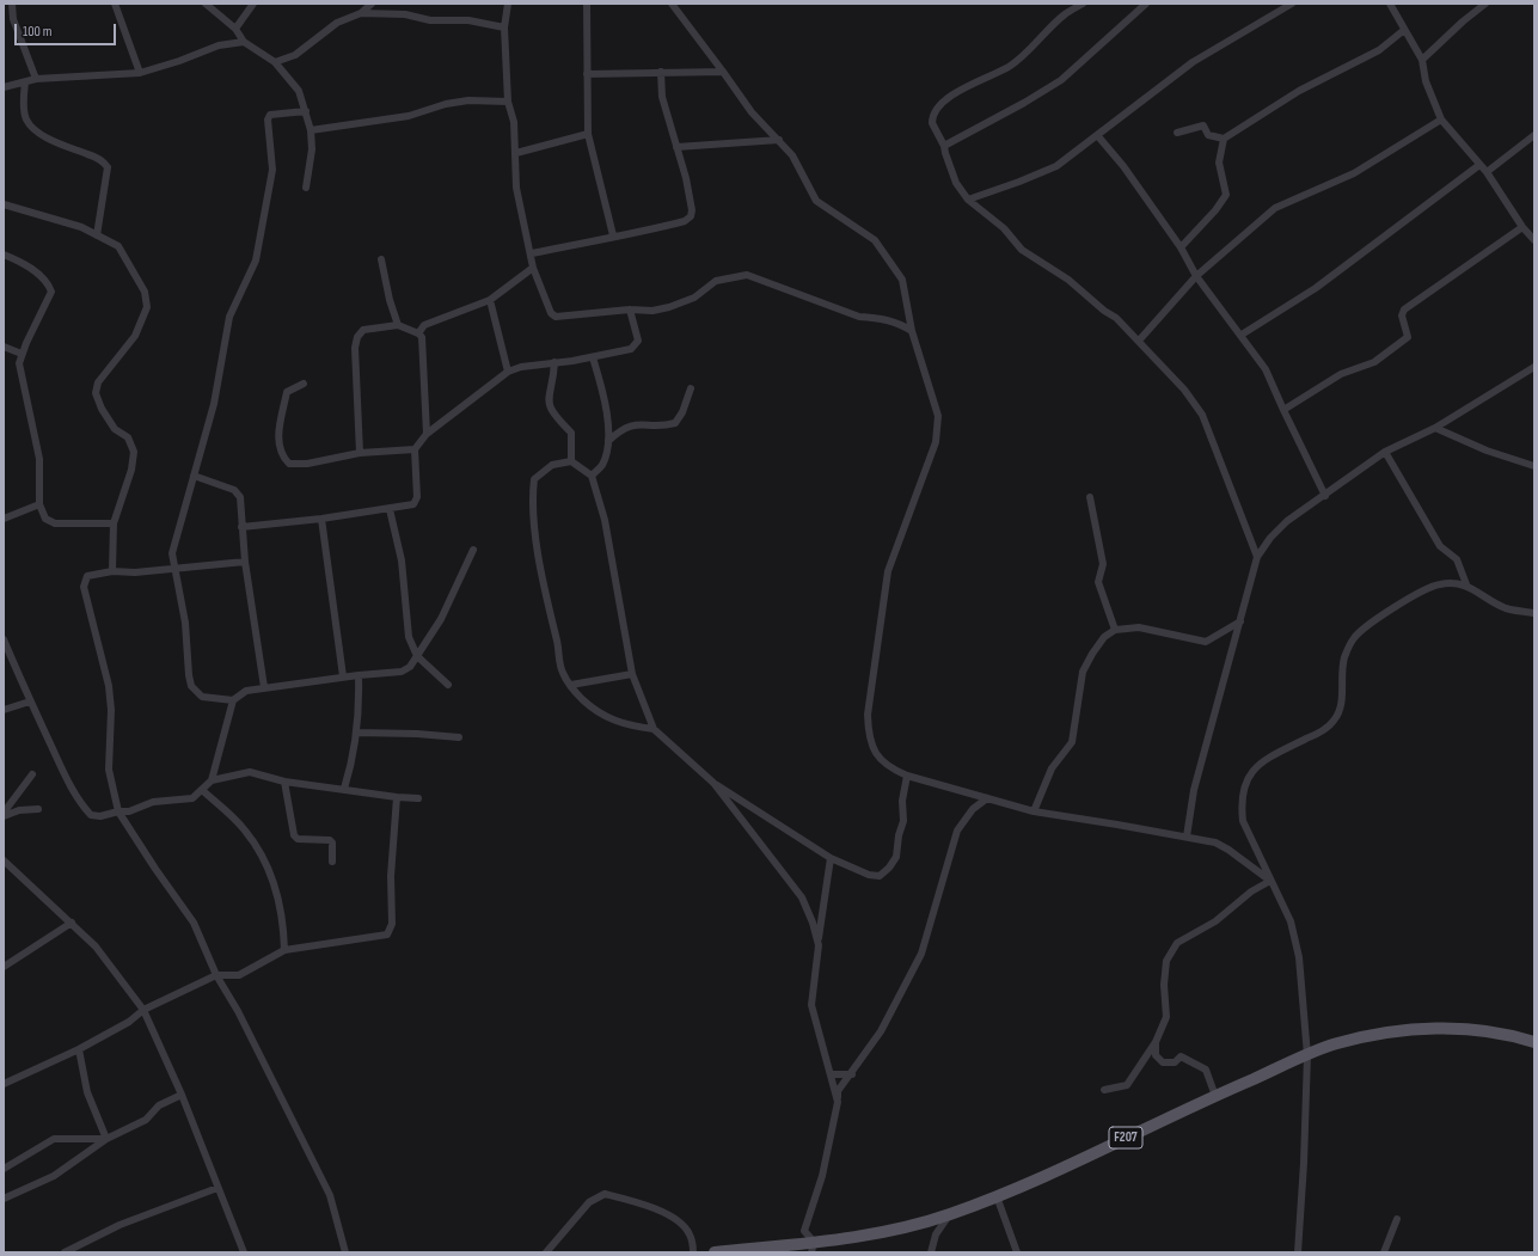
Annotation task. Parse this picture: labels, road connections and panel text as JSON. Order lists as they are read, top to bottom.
{
  "streets": {
    "main road": ["F207"]
  },
  "scale_bar": "100 m"
}
